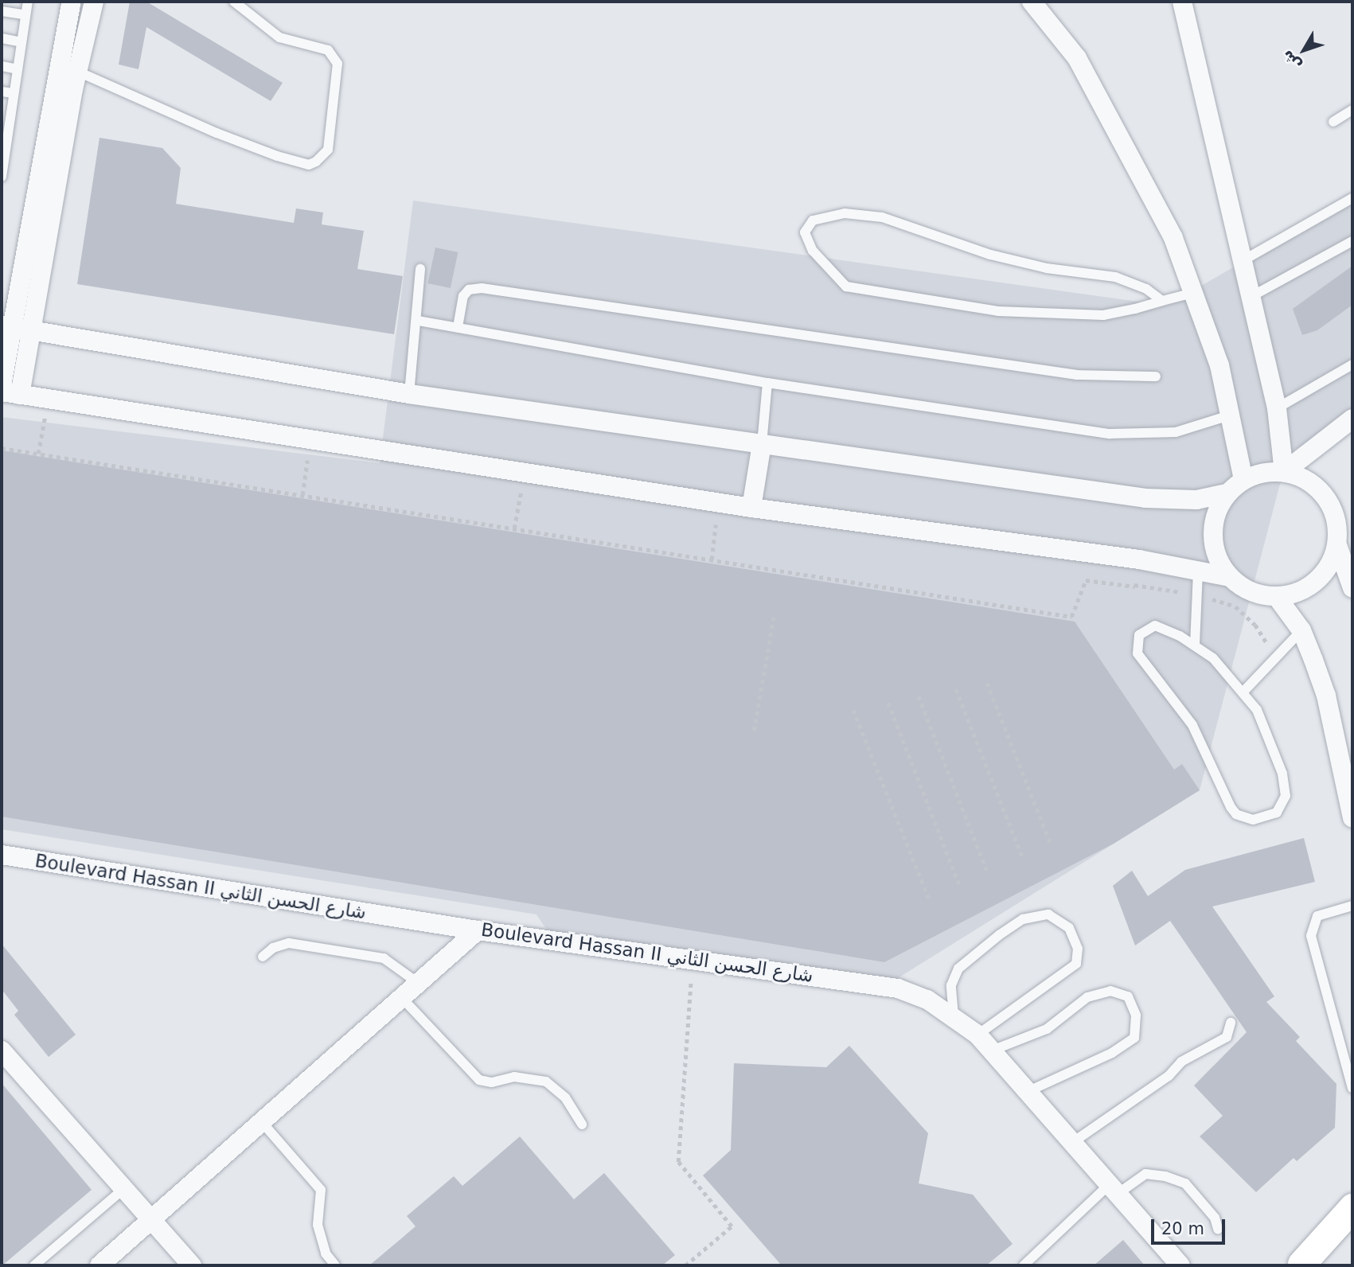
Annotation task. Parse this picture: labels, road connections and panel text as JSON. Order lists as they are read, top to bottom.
{
  "streets": {
    "street": ["Boulevard Hassan II شارع الحسن الثاني"]
  },
  "scale_bar": "20 m",
  "north": "bottom left"
}
